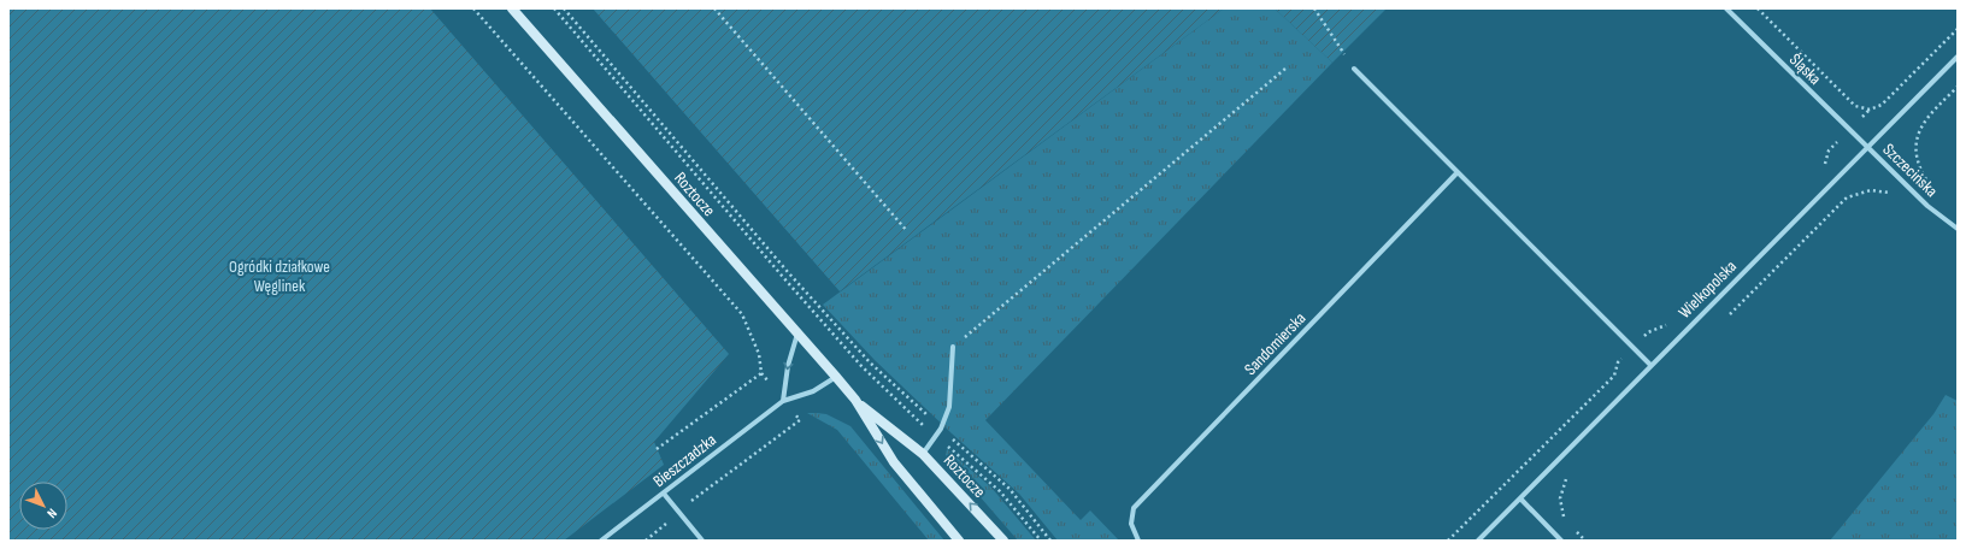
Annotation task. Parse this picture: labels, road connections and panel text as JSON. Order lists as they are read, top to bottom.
{
  "streets": {
    "street": [
      "Śląska",
      "Szczecińska",
      "Roztocze",
      "Wielkopolska",
      "Sandomierska",
      "Bieszczadzka"
    ]
  },
  "crossings": [
    ["Śląska", "Szczecińska"],
    ["Śląska", "Wielkopolska"],
    ["Szczecińska", "Wielkopolska"],
    ["Roztocze", "Bieszczadzka"]
  ],
  "parks": ["Ogródki działkowe Węglinek"],
  "north": "bottom right"
}
